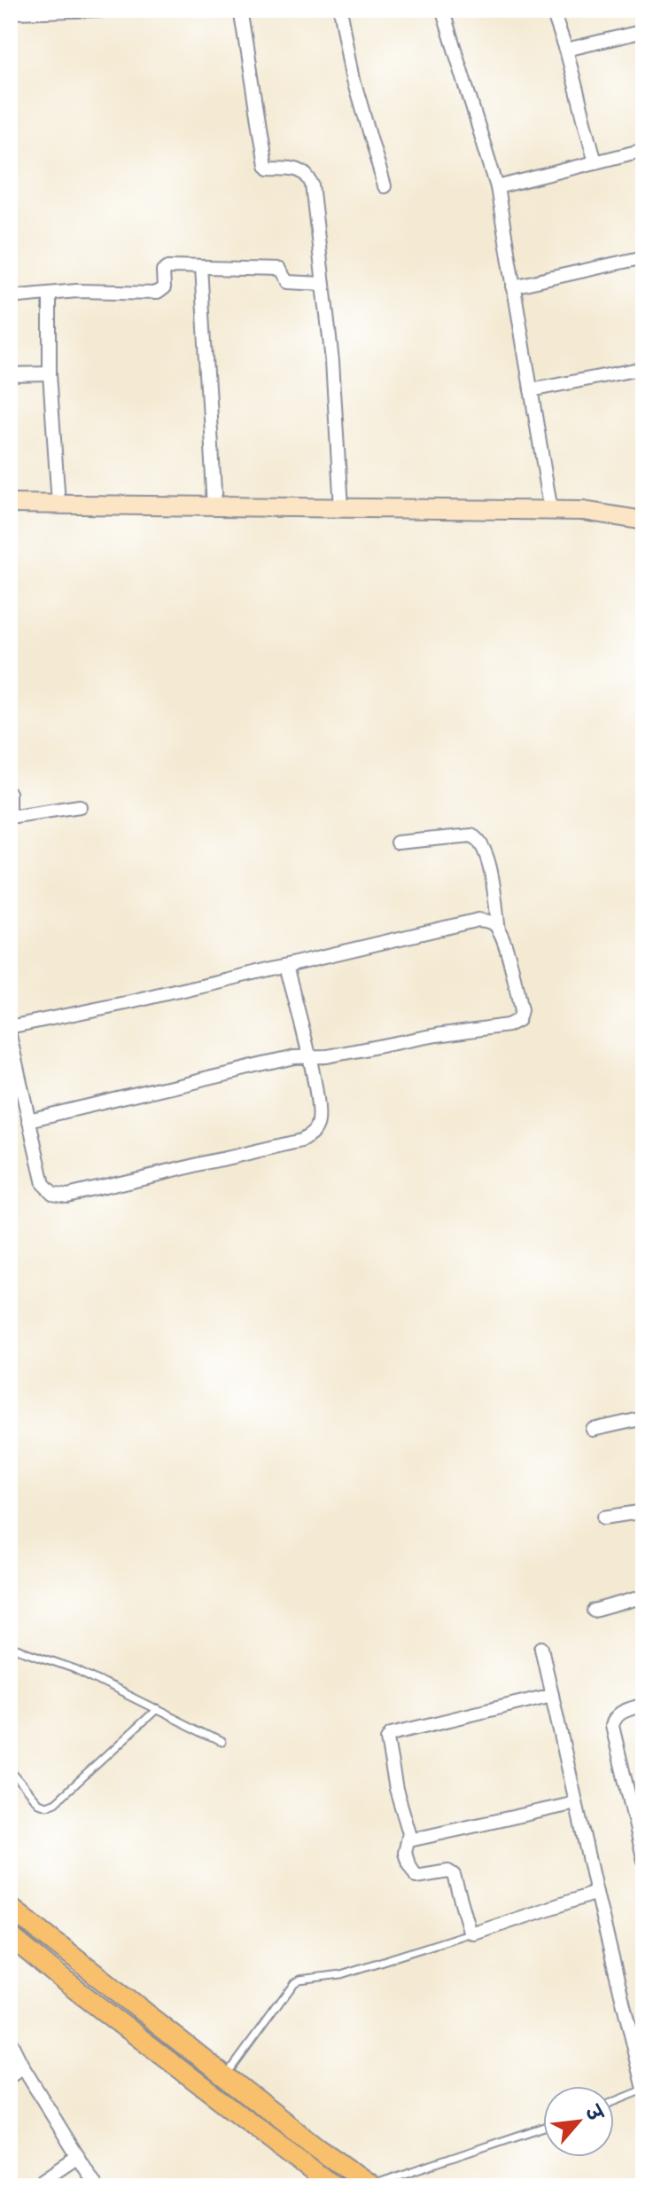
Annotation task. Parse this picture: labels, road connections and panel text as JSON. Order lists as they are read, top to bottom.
{
  "north": "top right"
}
